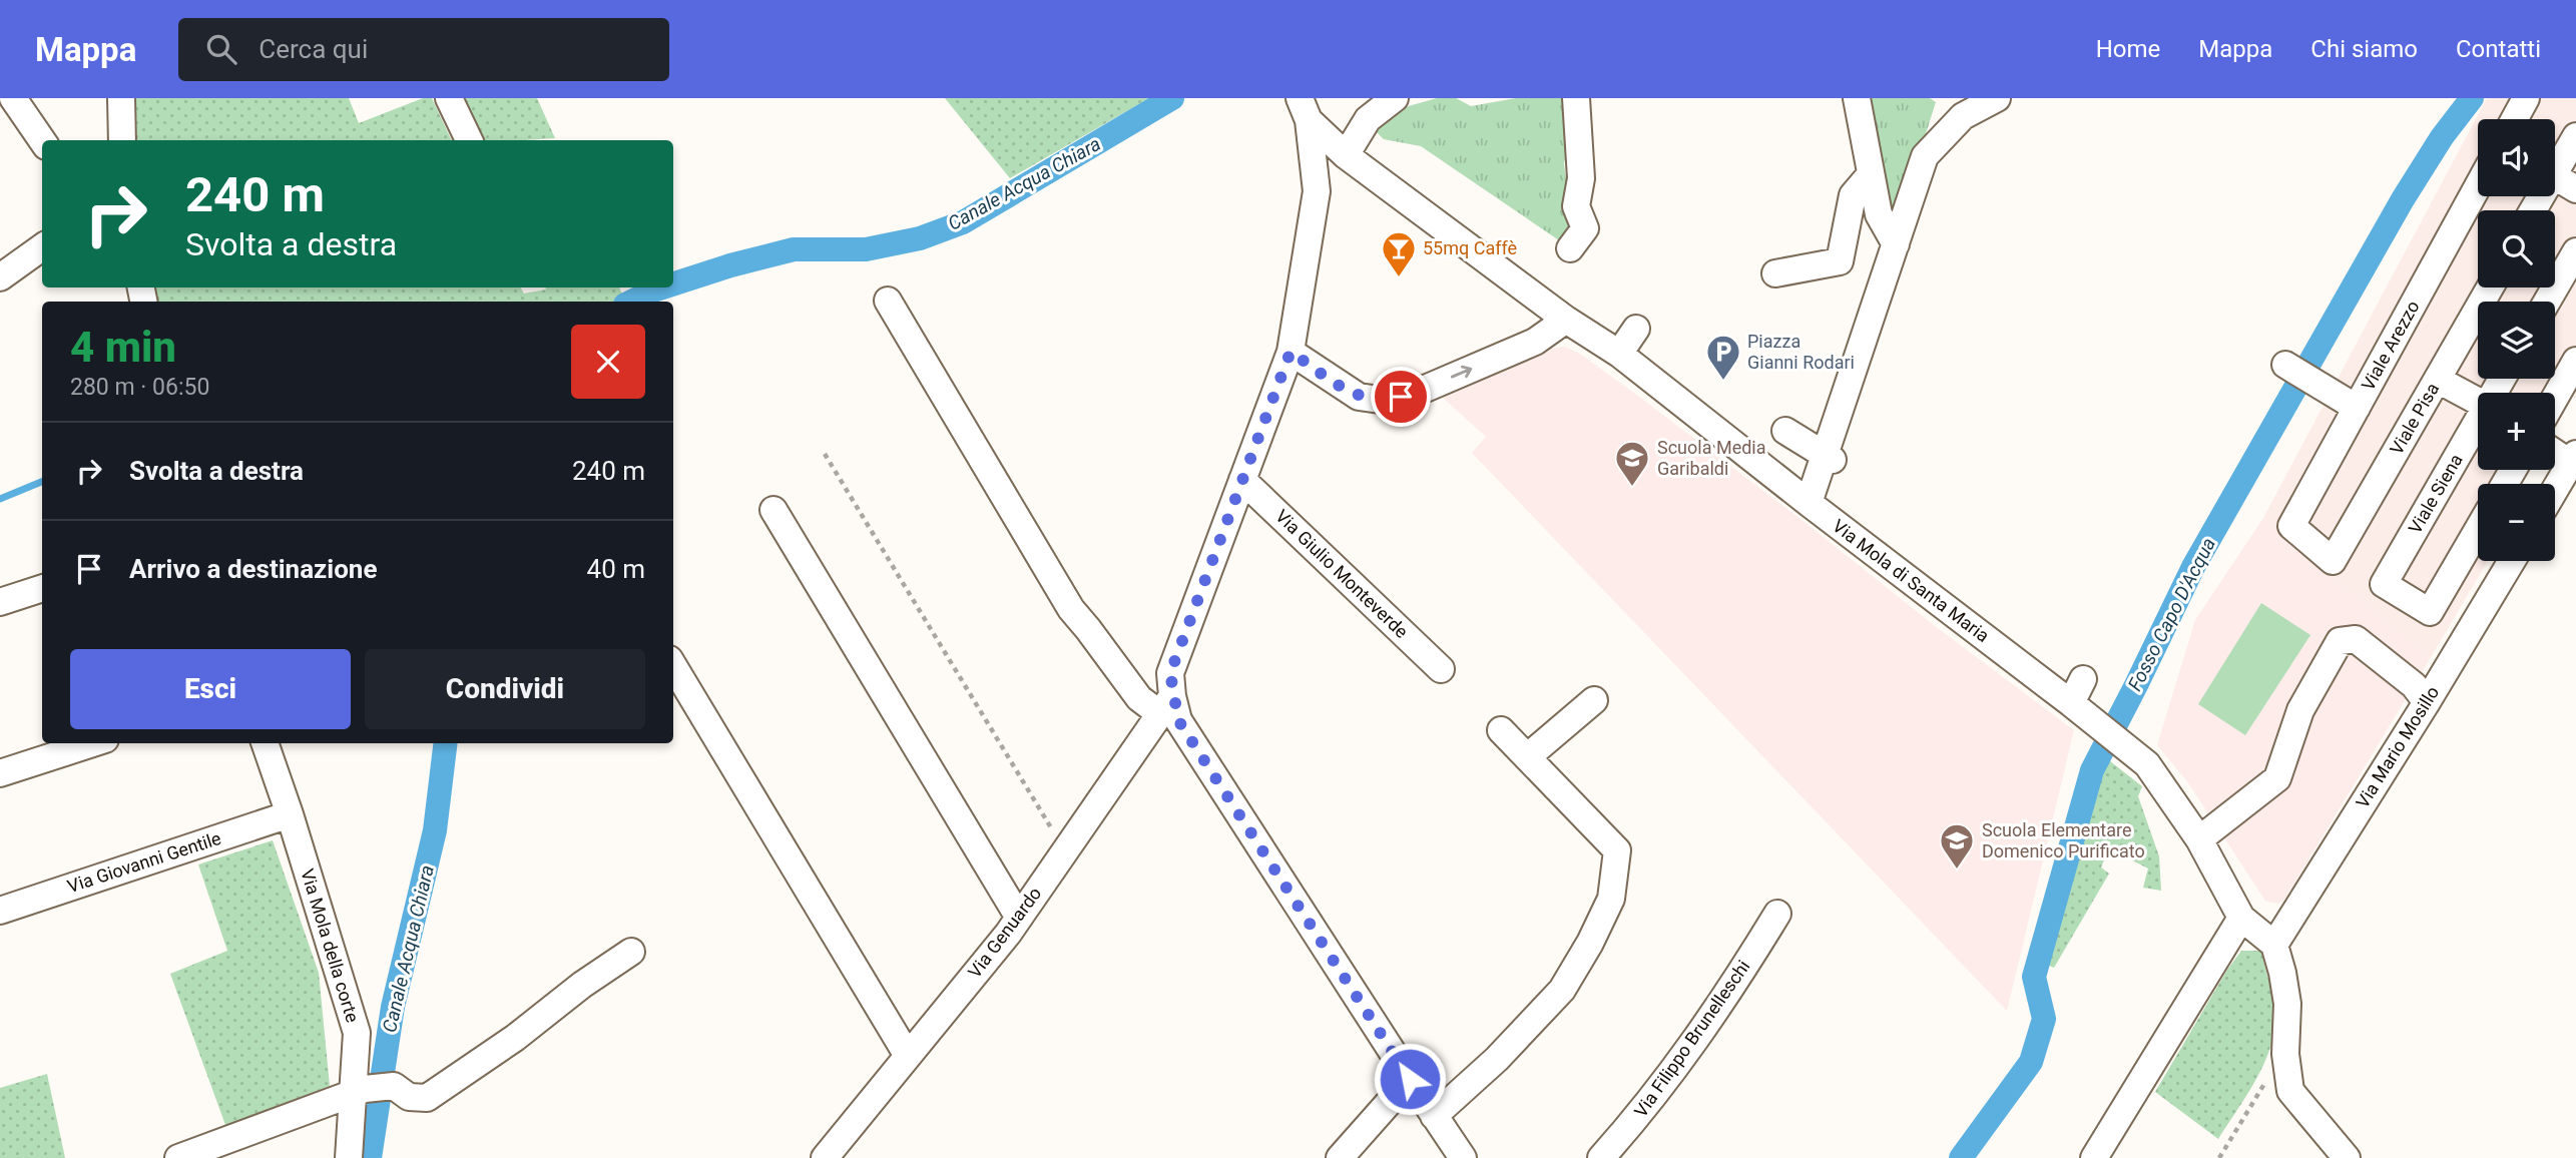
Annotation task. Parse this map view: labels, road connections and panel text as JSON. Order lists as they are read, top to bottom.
{
  "streets": {
    "street": [
      "Viale Arezzo",
      "Viale Pisa",
      "Viale Siena",
      "Via Giulio Monteverde",
      "Via Mola di Santa Maria",
      "Via Mario Mosillo",
      "Via Giovanni Gentile",
      "Via Genuardo",
      "Via Mola della corte",
      "Via Filippo Brunelleschi"
    ]
  },
  "crossings": [
    ["Viale Arezzo", "Viale Pisa"],
    ["Via Mola di Santa Maria", "Via Mario Mosillo"],
    ["Via Giovanni Gentile", "Via Mola della corte"]
  ],
  "water": ["Canale Acqua Chiara", "Fosso Capo D'Acqua"],
  "places": {
    "bar": ["55mq Caffè"],
    "parking": ["Piazza Gianni Rodari"],
    "school or university": ["Scuola Media Garibaldi", "Scuola Elementare Domenico Purificato"]
  },
  "page": {
    "header": "Mappa",
    "search": "Cerca qui",
    "nav": [
      "Home",
      "Mappa",
      "Chi siamo",
      "Contatti"
    ],
    "map_buttons": ["+", "−"],
    "turn": ["240 m", "Svolta a destra"],
    "heading": ["4 min", "280 m · 06:50"],
    "list": [
      {
        "name": "Svolta a destra",
        "value": "240 m"
      },
      {
        "name": "Arrivo a destinazione",
        "value": "40 m"
      }
    ],
    "buttons": ["Esci", "Condividi"]
  }
}
